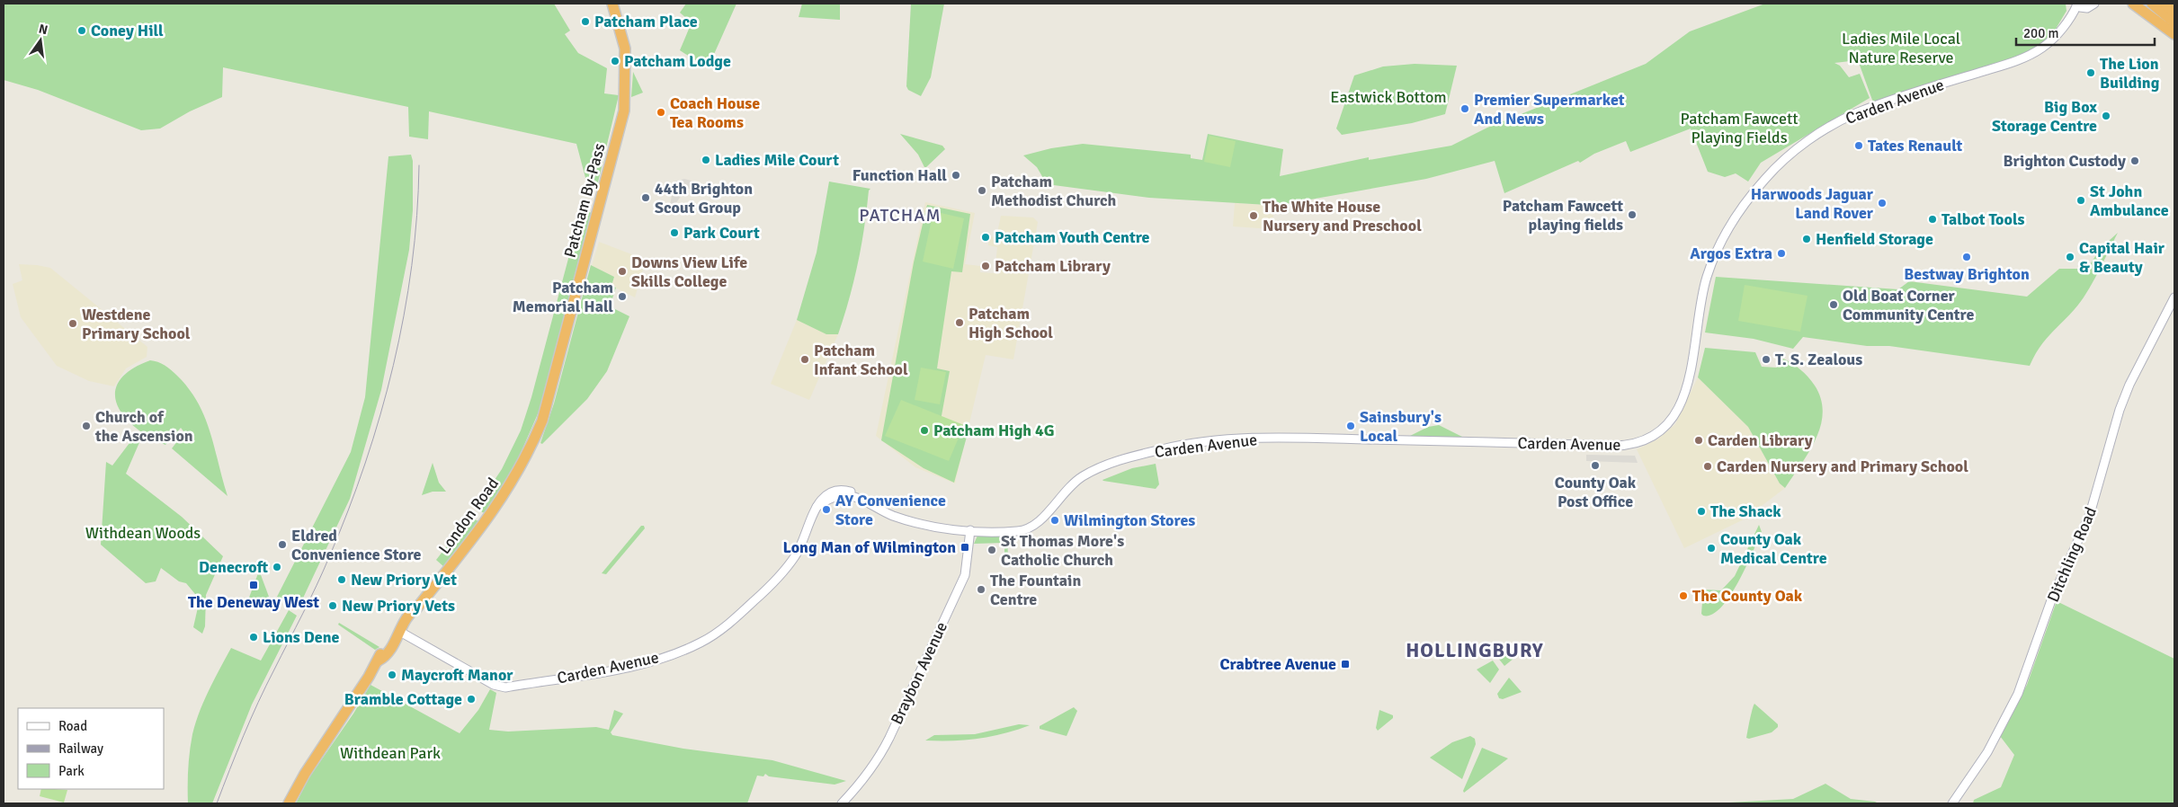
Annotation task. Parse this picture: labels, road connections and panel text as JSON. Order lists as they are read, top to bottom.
{
  "streets": {
    "highway": ["Patcham By-Pass", "London Road"],
    "street": ["Carden Avenue", "Ditchling Road", "Braybon Avenue"]
  },
  "crossings": [
    ["Carden Avenue", "London Road"],
    ["Carden Avenue", "Braybon Avenue"],
    ["Patcham By-Pass", "London Road"]
  ],
  "districts": ["PATCHAM", "HOLLINGBURY"],
  "parks": [
    "Ladies Mile Local Nature Reserve",
    "Eastwick Bottom",
    "Patcham Fawcett Playing Fields",
    "Withdean Woods",
    "Withdean Park"
  ],
  "places": {
    "other": [
      "Patcham Place",
      "Coney Hill",
      "Patcham Lodge",
      "The Lion Building",
      "Premier Supermarket And News",
      "Coach House Tea Rooms",
      "Big Box Storage Centre",
      "Tates Renault",
      "Ladies Mile Court",
      "Brighton Custody",
      "Function Hall",
      "Patcham Methodist Church",
      "44th Brighton Scout Group",
      "St John Ambulance",
      "Harwoods Jaguar Land Rover",
      "Patcham Fawcett playing fields",
      "The White House Nursery and Preschool",
      "Talbot Tools",
      "Park Court",
      "Patcham Youth Centre",
      "Henfield Storage",
      "Argos Extra",
      "Bestway Brighton",
      "Capital Hair & Beauty",
      "Patcham Library",
      "Downs View Life Skills College",
      "Patcham Memorial Hall",
      "Old Boat Corner Community Centre",
      "Patcham High School",
      "Westdene Primary School",
      "Patcham Infant School",
      "T. S. Zealous",
      "Church of the Ascension",
      "Sainsbury's Local",
      "Patcham High 4G",
      "Carden Library",
      "County Oak Post Office",
      "Carden Nursery and Primary School",
      "AY Convenience Store",
      "The Shack",
      "Wilmington Stores",
      "Eldred Convenience Store",
      "County Oak Medical Centre",
      "St Thomas More's Catholic Church",
      "Denecroft",
      "New Priory Vet",
      "The Fountain Centre",
      "The County Oak",
      "New Priory Vets",
      "Lions Dene",
      "Maycroft Manor",
      "Bramble Cottage"
    ],
    "transit": ["Long Man of Wilmington", "The Deneway West", "Crabtree Avenue"]
  },
  "legend": ["Road", "Railway", "Park"],
  "scale_bar": "200 m",
  "north": "top"
}
